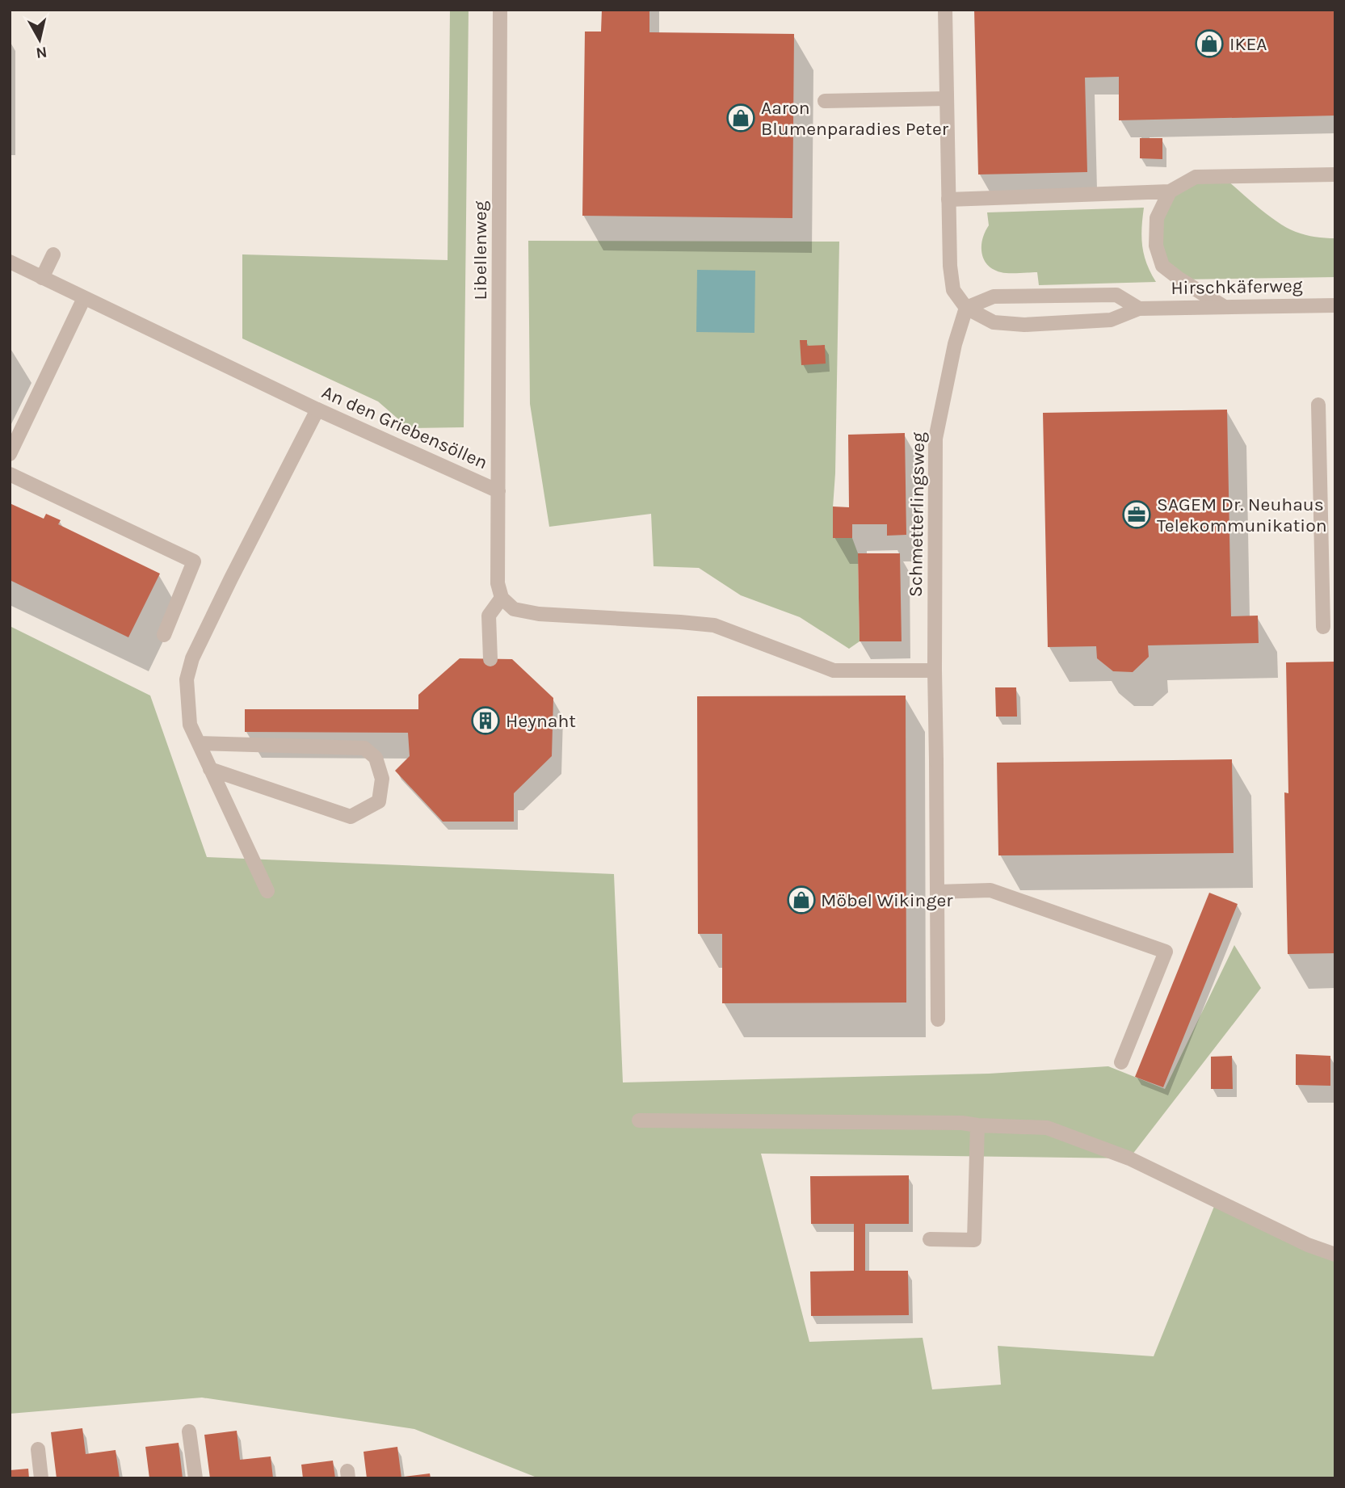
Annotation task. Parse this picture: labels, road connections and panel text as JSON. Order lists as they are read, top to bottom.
{
  "streets": {
    "street": [
      "Libellenweg",
      "Hirschkäferweg",
      "An den Griebensöllen",
      "Schmetterlingsweg"
    ]
  },
  "crossings": [
    ["Libellenweg", "An den Griebensöllen"],
    ["Hirschkäferweg", "Schmetterlingsweg"]
  ],
  "places": {
    "shop": ["IKEA", "Aaron Blumenparadies Peter", "Möbel Wikinger"],
    "office": ["SAGEM Dr. Neuhaus Telekommunikation"],
    "building": ["Heynaht"]
  },
  "north": "bottom"
}
